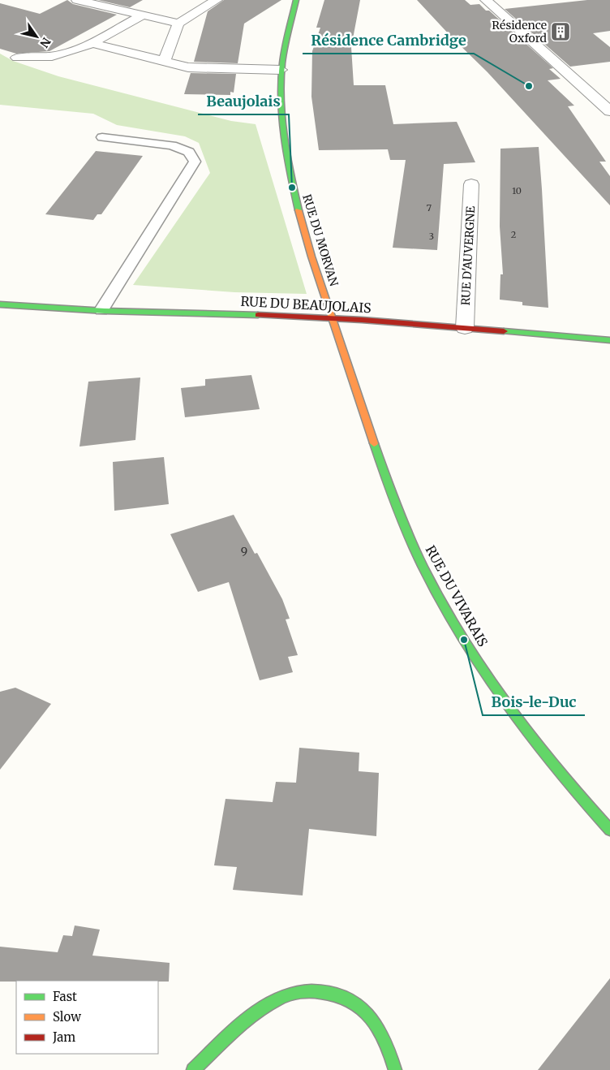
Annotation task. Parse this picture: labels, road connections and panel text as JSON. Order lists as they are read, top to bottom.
{
  "streets": {
    "street": [
      "RUE DU MORVAN",
      "RUE D'AUVERGNE",
      "RUE DU BEAUJOLAIS",
      "RUE DU VIVARAIS"
    ]
  },
  "crossings": [
    ["RUE DU MORVAN", "RUE DU BEAUJOLAIS"],
    ["RUE DU MORVAN", "RUE DU VIVARAIS"],
    ["RUE D'AUVERGNE", "RUE DU BEAUJOLAIS"],
    ["RUE DU BEAUJOLAIS", "RUE DU VIVARAIS"]
  ],
  "places": {
    "building": ["Résidence Oxford"],
    "other": ["Résidence Cambridge", "Beaujolais", "Bois-le-Duc"]
  },
  "house_numbers": [
    "10",
    "7",
    "2",
    "3",
    "9"
  ],
  "legend": ["Fast", "Slow", "Jam"],
  "north": "bottom right"
}
